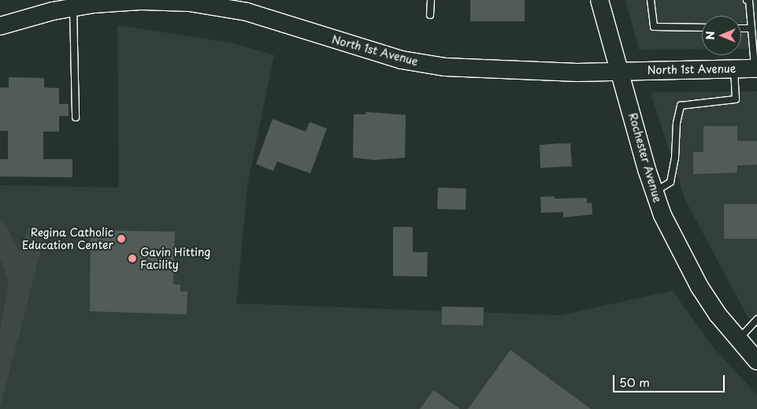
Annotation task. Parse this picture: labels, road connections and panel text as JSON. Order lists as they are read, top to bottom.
{
  "streets": {
    "main road": ["North 1st Avenue", "Rochester Avenue"]
  },
  "crossings": [
    ["North 1st Avenue", "Rochester Avenue"]
  ],
  "places": ["Regina Catholic Education Center", "Gavin Hitting Facility"],
  "scale_bar": "50 m",
  "north": "left"
}
